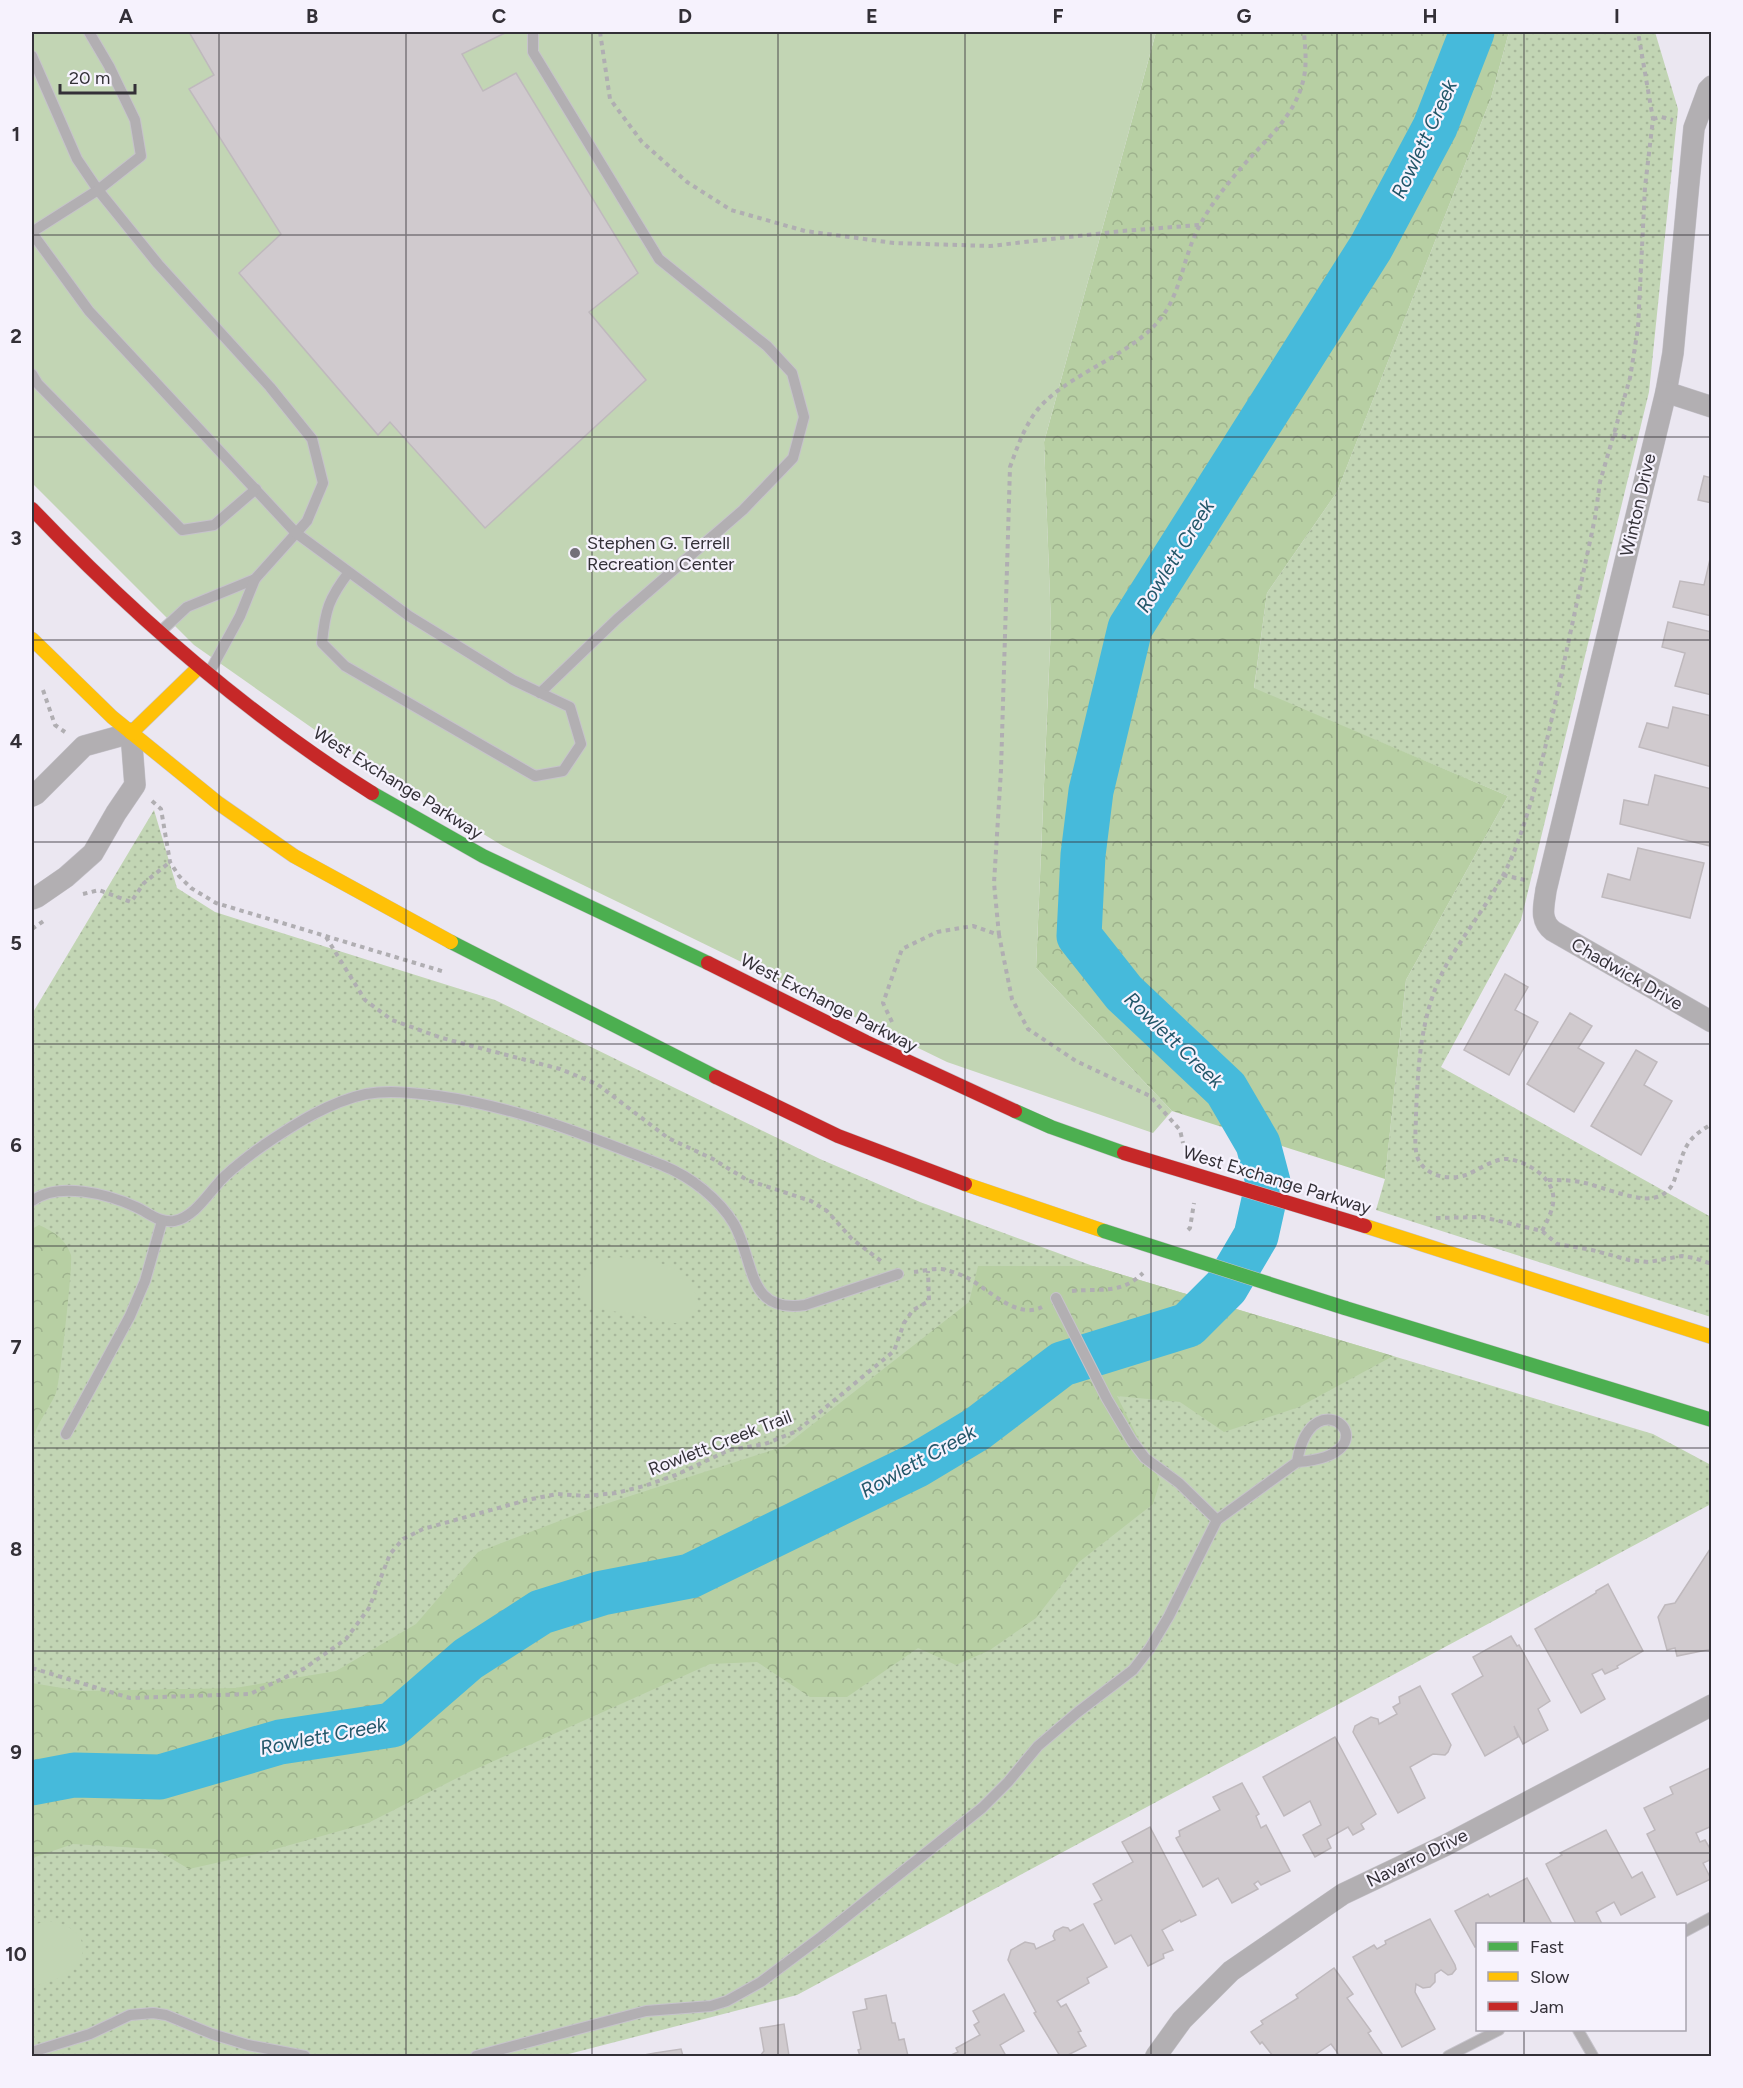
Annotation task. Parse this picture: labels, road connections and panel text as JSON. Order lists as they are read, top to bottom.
{
  "streets": {
    "main road": ["West Exchange Parkway"],
    "street": ["Winton Drive", "Chadwick Drive", "Navarro Drive"],
    "path": ["Rowlett Creek Trail"]
  },
  "crossings": [
    ["Winton Drive", "Chadwick Drive"]
  ],
  "water": ["Rowlett Creek"],
  "places": ["Stephen G. Terrell Recreation Center"],
  "legend": ["Fast", "Slow", "Jam"],
  "scale_bar": "20 m",
  "grid": {
    "columns": [
      "A",
      "B",
      "C",
      "D",
      "E",
      "F",
      "G",
      "H",
      "I"
    ],
    "rows": [
      "1",
      "2",
      "3",
      "4",
      "5",
      "6",
      "7",
      "8",
      "9",
      "10"
    ]
  }
}
